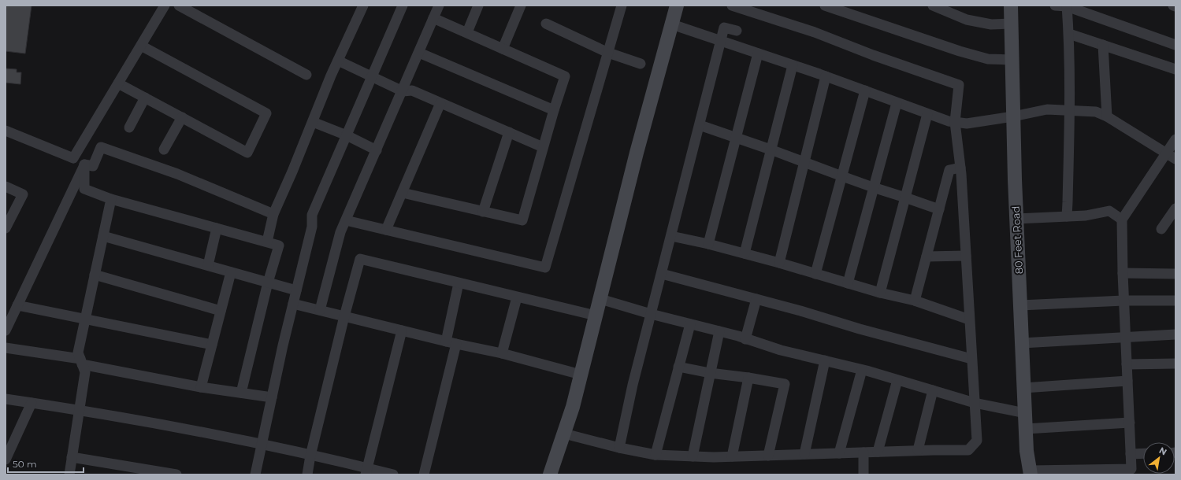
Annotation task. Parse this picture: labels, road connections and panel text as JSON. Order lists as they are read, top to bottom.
{
  "streets": {
    "street": ["80 Feet Road"]
  },
  "scale_bar": "50 m",
  "north": "top right"
}
